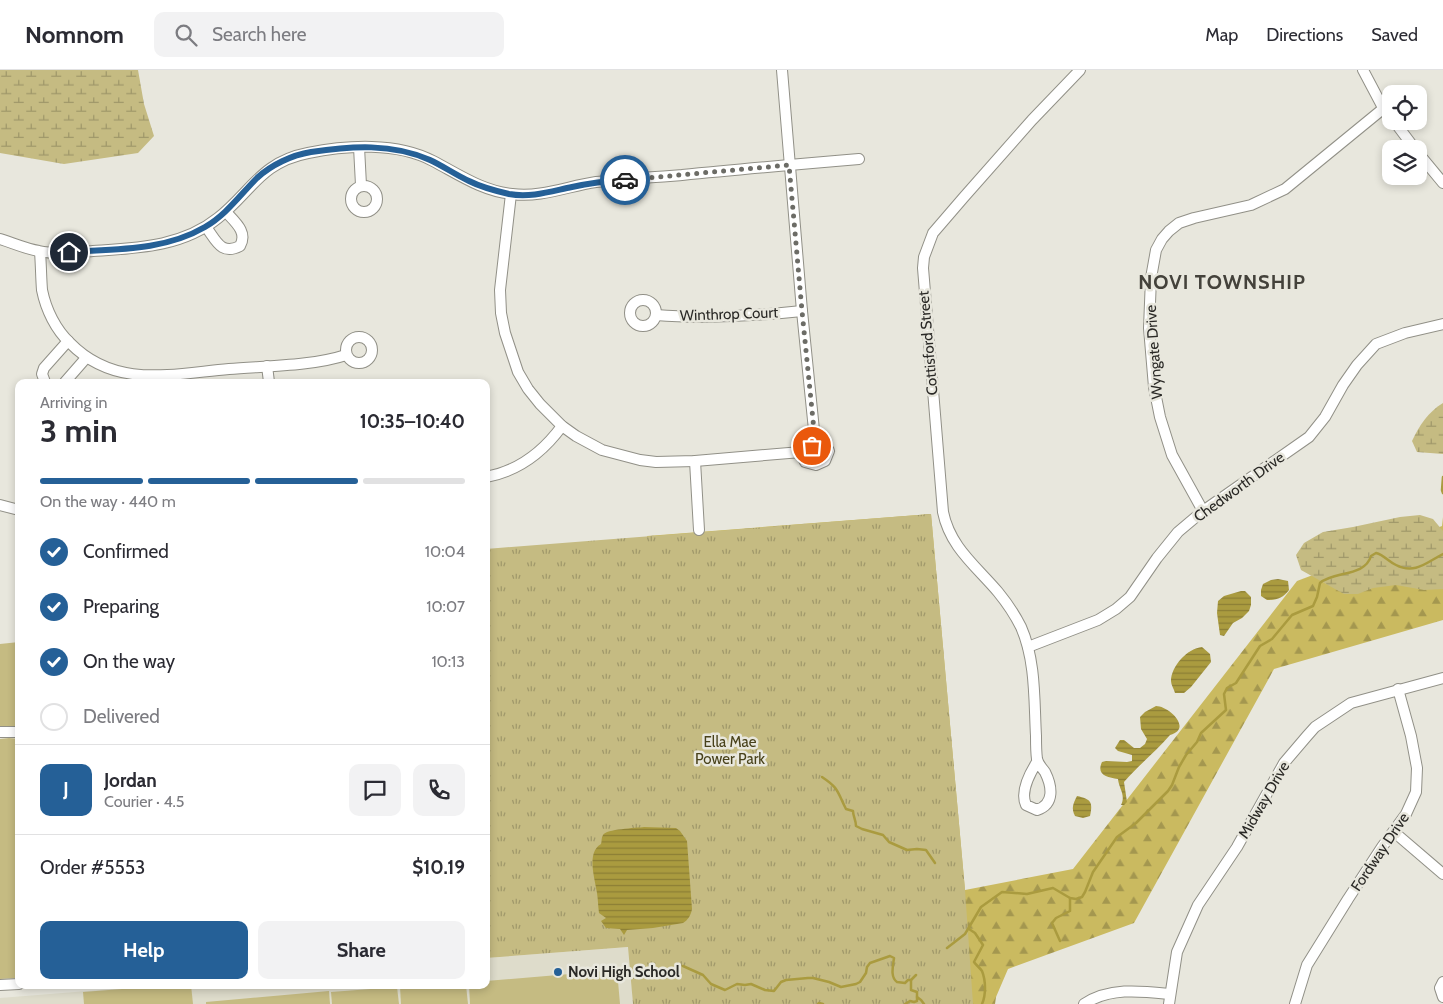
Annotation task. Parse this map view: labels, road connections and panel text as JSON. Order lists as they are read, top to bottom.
{
  "streets": {
    "street": [
      "Winthrop Court",
      "Cottisford Street",
      "Wyngate Drive",
      "Chedworth Drive",
      "Midway Drive",
      "Fordway Drive"
    ]
  },
  "crossings": [
    ["Cottisford Street", "Chedworth Drive"],
    ["Wyngate Drive", "Chedworth Drive"],
    ["Midway Drive", "Fordway Drive"]
  ],
  "districts": ["NOVI TOWNSHIP"],
  "parks": ["Ella Mae Power Park"],
  "places": ["Novi High School"],
  "page": {
    "header": "Nomnom",
    "search": "Search here",
    "nav": ["Map", "Directions", "Saved"],
    "heading": ["3 min", "Arriving in", "10:35–10:40"],
    "panel": [
      "Jordan",
      "Courier · 4.5",
      "Order #5553",
      "$10.19"
    ],
    "bar": "On the way · 440 m",
    "list": [
      ["Confirmed", "10:04"],
      ["Preparing", "10:07"],
      ["On the way", "10:13"],
      "Delivered"
    ],
    "round": "J",
    "buttons": ["Help", "Share"]
  }
}
